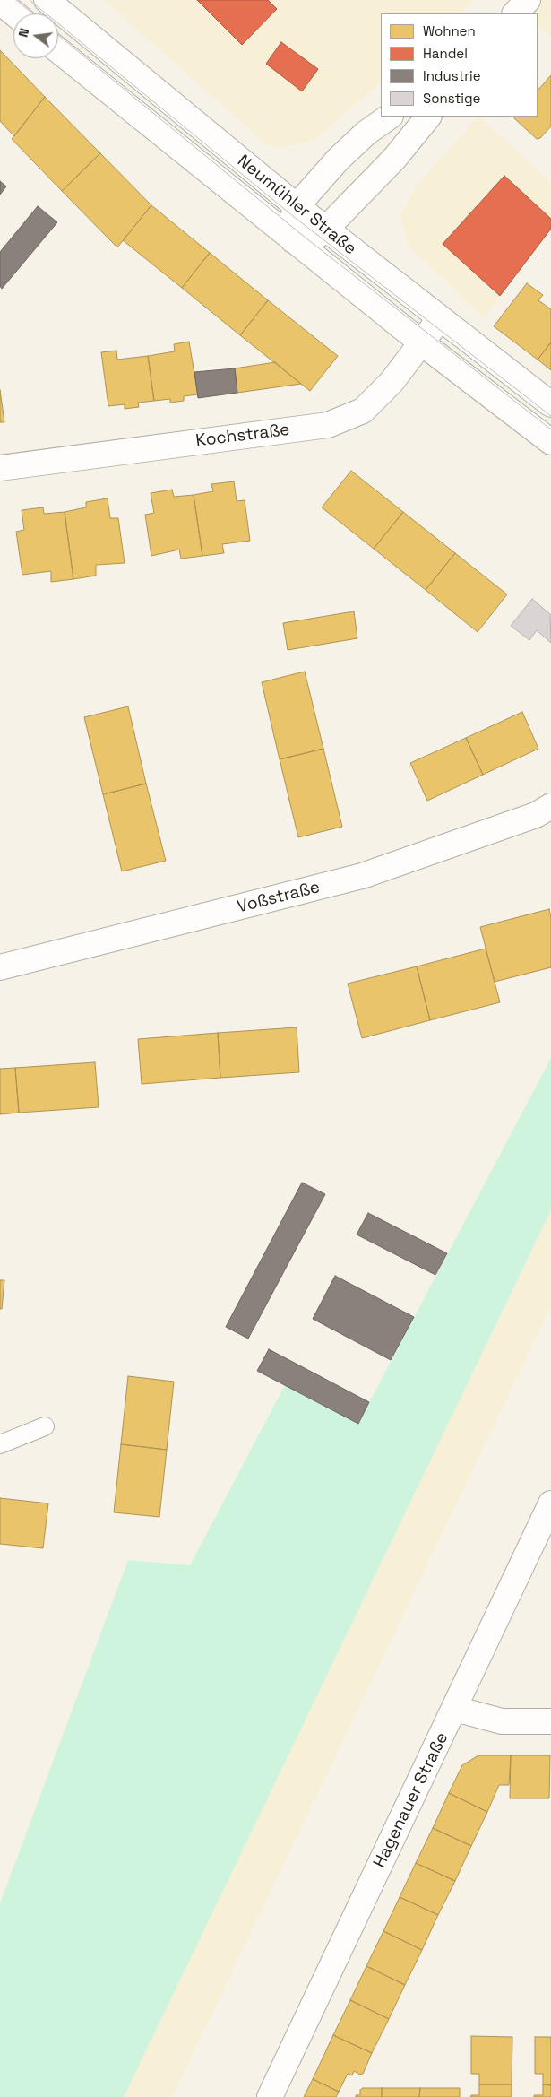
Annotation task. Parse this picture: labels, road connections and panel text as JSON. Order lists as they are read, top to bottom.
{
  "streets": {
    "street": [
      "Neumühler Straße",
      "Kochstraße",
      "Voßstraße",
      "Hagenauer Straße"
    ]
  },
  "crossings": [
    ["Neumühler Straße", "Kochstraße"]
  ],
  "legend": [
    "Wohnen",
    "Handel",
    "Industrie",
    "Sonstige"
  ],
  "north": "left"
}
